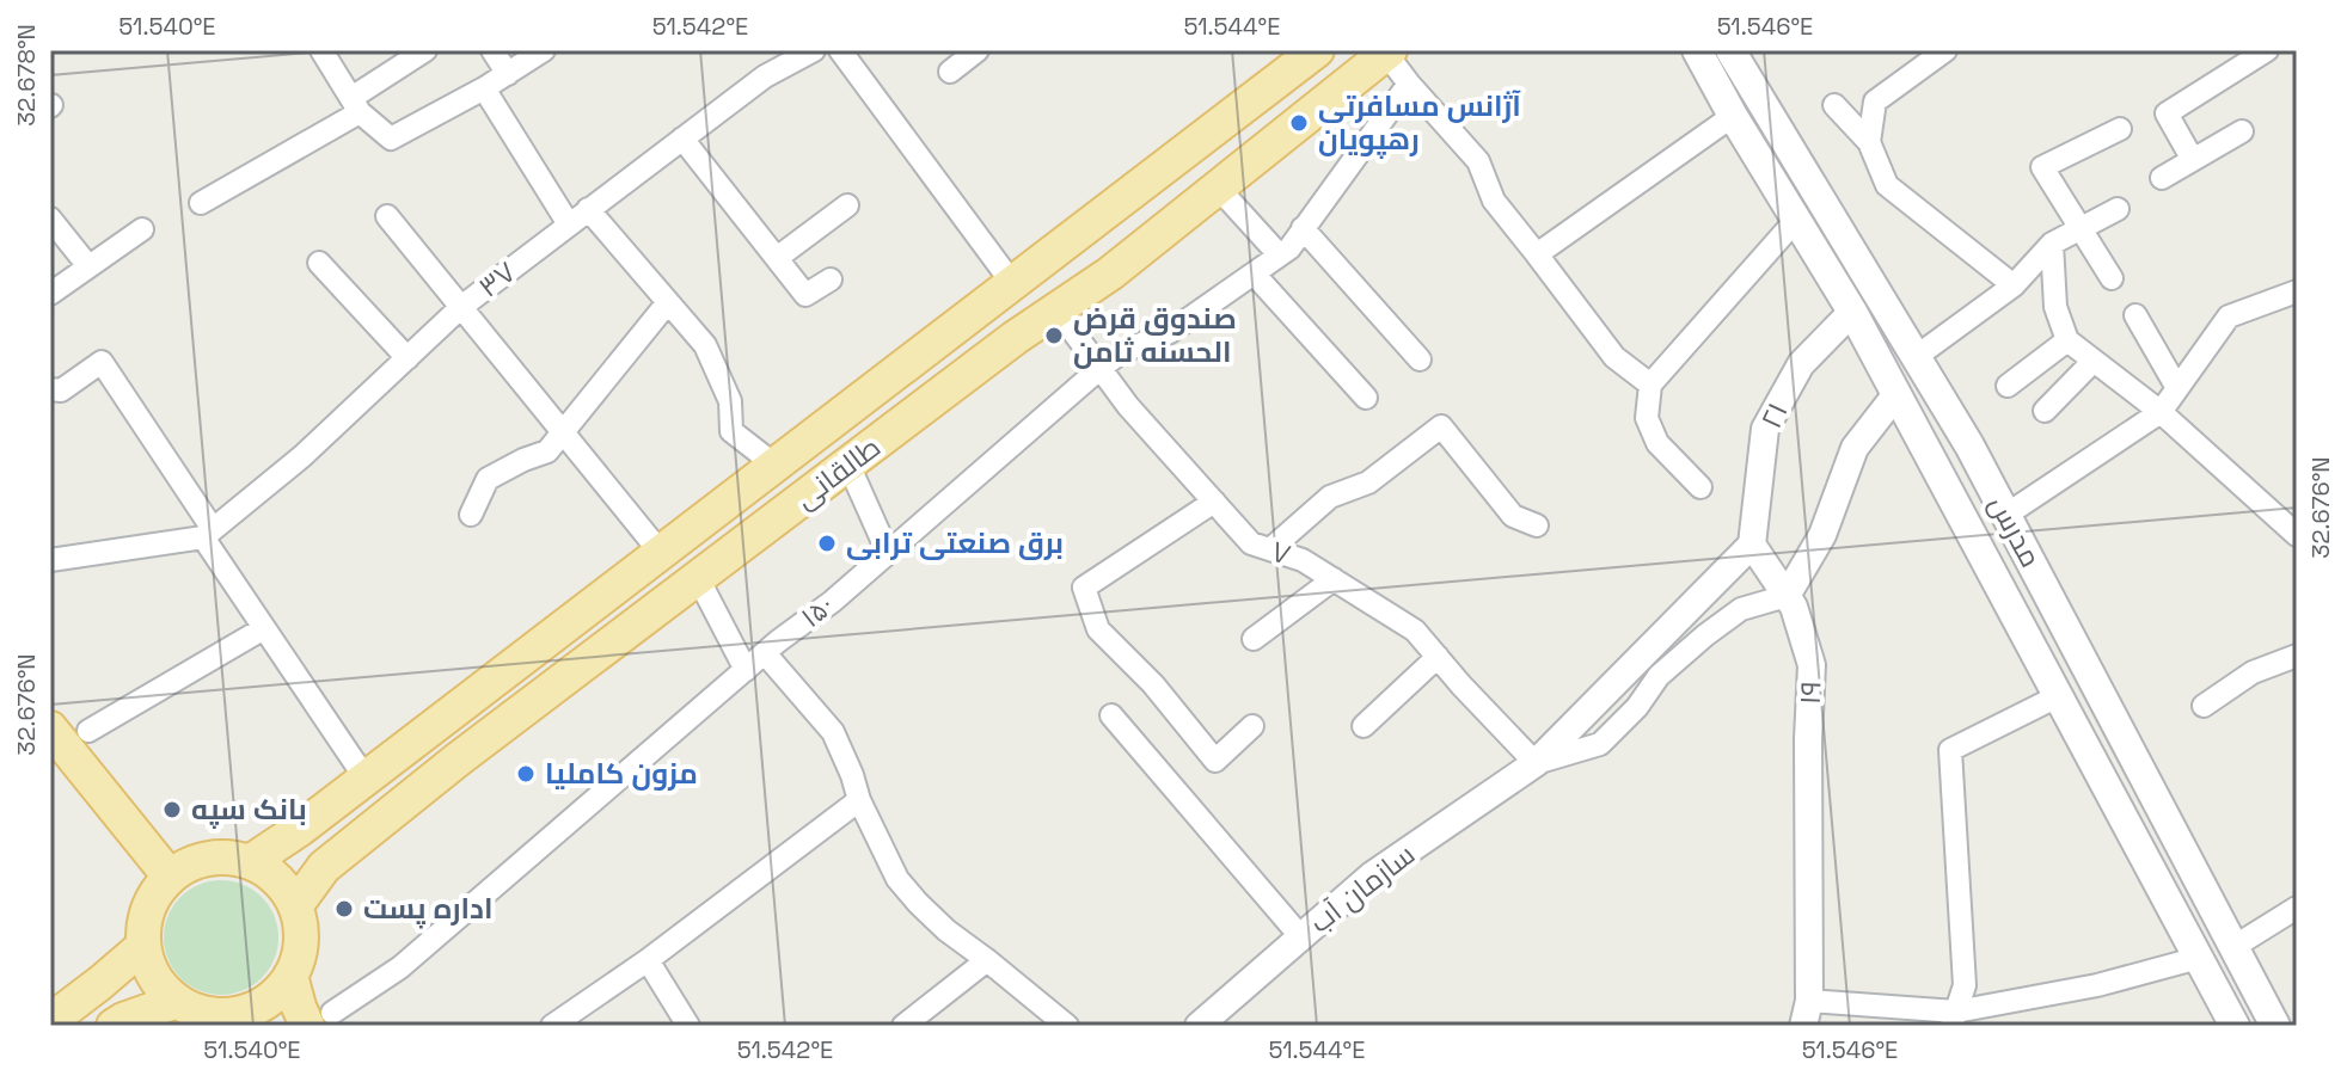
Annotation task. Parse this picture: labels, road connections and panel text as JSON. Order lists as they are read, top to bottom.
{
  "streets": {
    "main road": ["طالقانی", "مدرس"],
    "street": [
      "۳۷",
      "۲۱",
      "۷",
      "۱۵۰",
      "۱۹",
      "سازمان آب"
    ]
  },
  "crossings": [
    ["۲۱", "مدرس"],
    ["۲۱", "۱۹"],
    ["۲۱", "سازمان آب"],
    ["طالقانی", "۷"],
    ["۷", "۱۵۰"],
    ["۷", "سازمان آب"],
    ["۱۹", "سازمان آب"]
  ],
  "places": [
    "آژانس مسافرتی رهپویان",
    "صندوق قرض الحسنه ثامن",
    "برق صنعتی ترابی",
    "مزون کاملیا",
    "بانک سپه",
    "اداره پست"
  ],
  "coordinates": [
    "51.540°E",
    "51.542°E",
    "51.544°E",
    "51.546°E",
    "32.678°N",
    "32.676°N"
  ]
}
